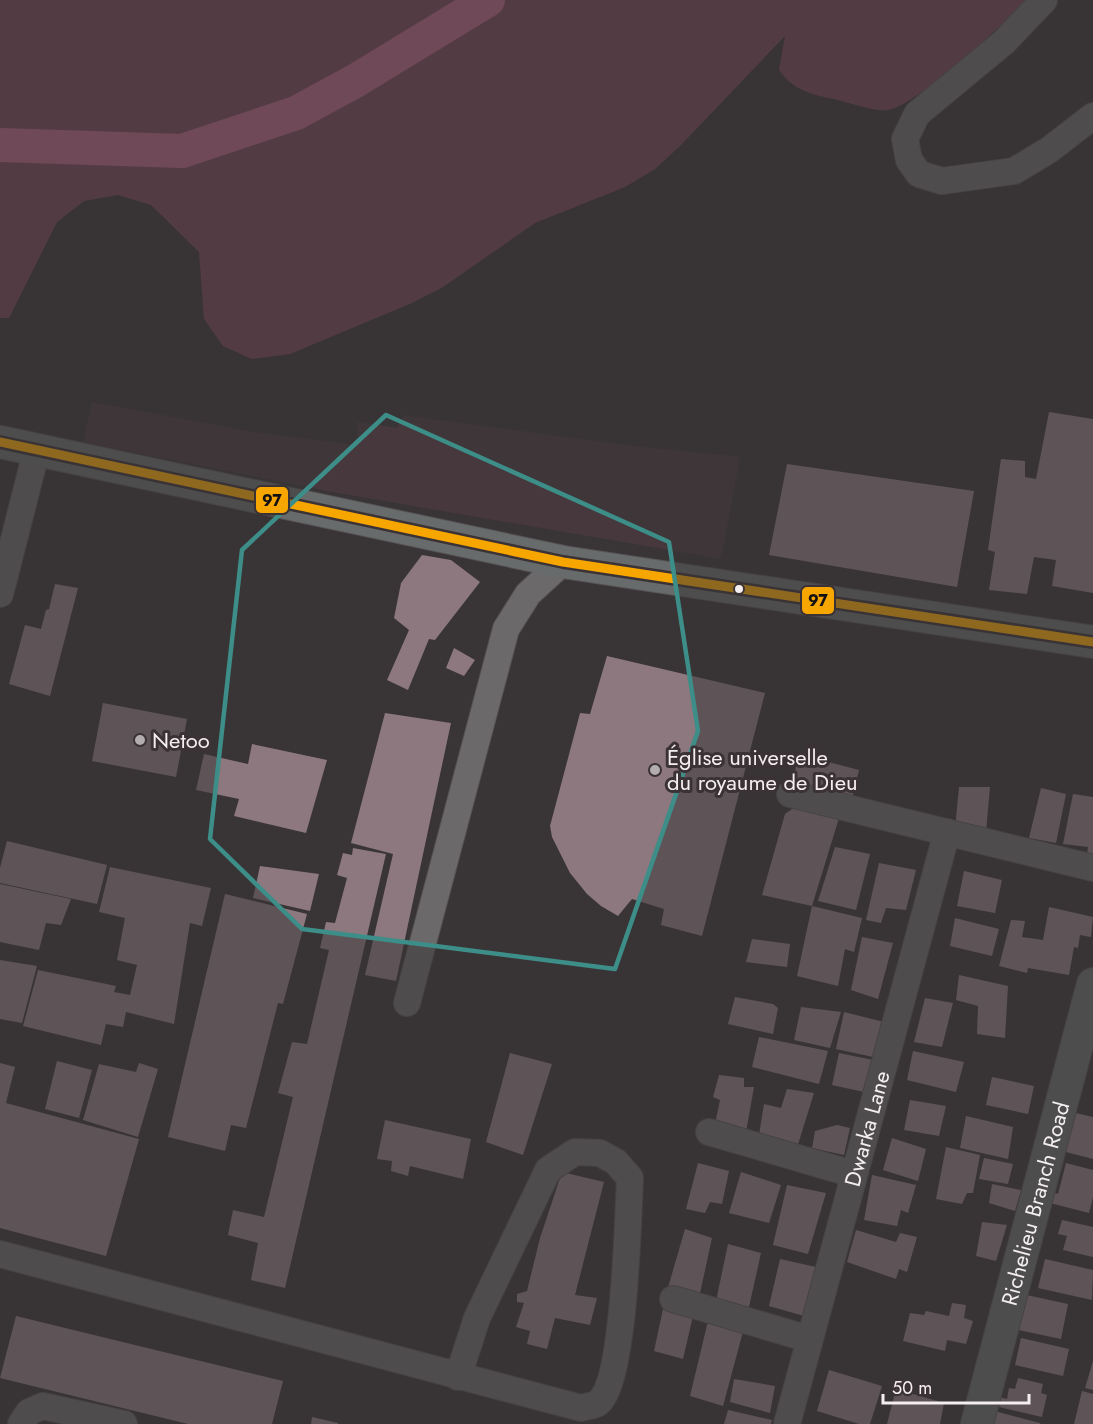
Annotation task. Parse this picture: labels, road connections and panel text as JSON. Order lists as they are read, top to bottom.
{
  "streets": {
    "main road": ["Richelieu Branch Road"],
    "street": ["Dwarka Lane"]
  },
  "places": ["Netoo", "Église universelle du royaume de Dieu"],
  "lines": ["transit line 97"],
  "scale_bar": "50 m"
}
